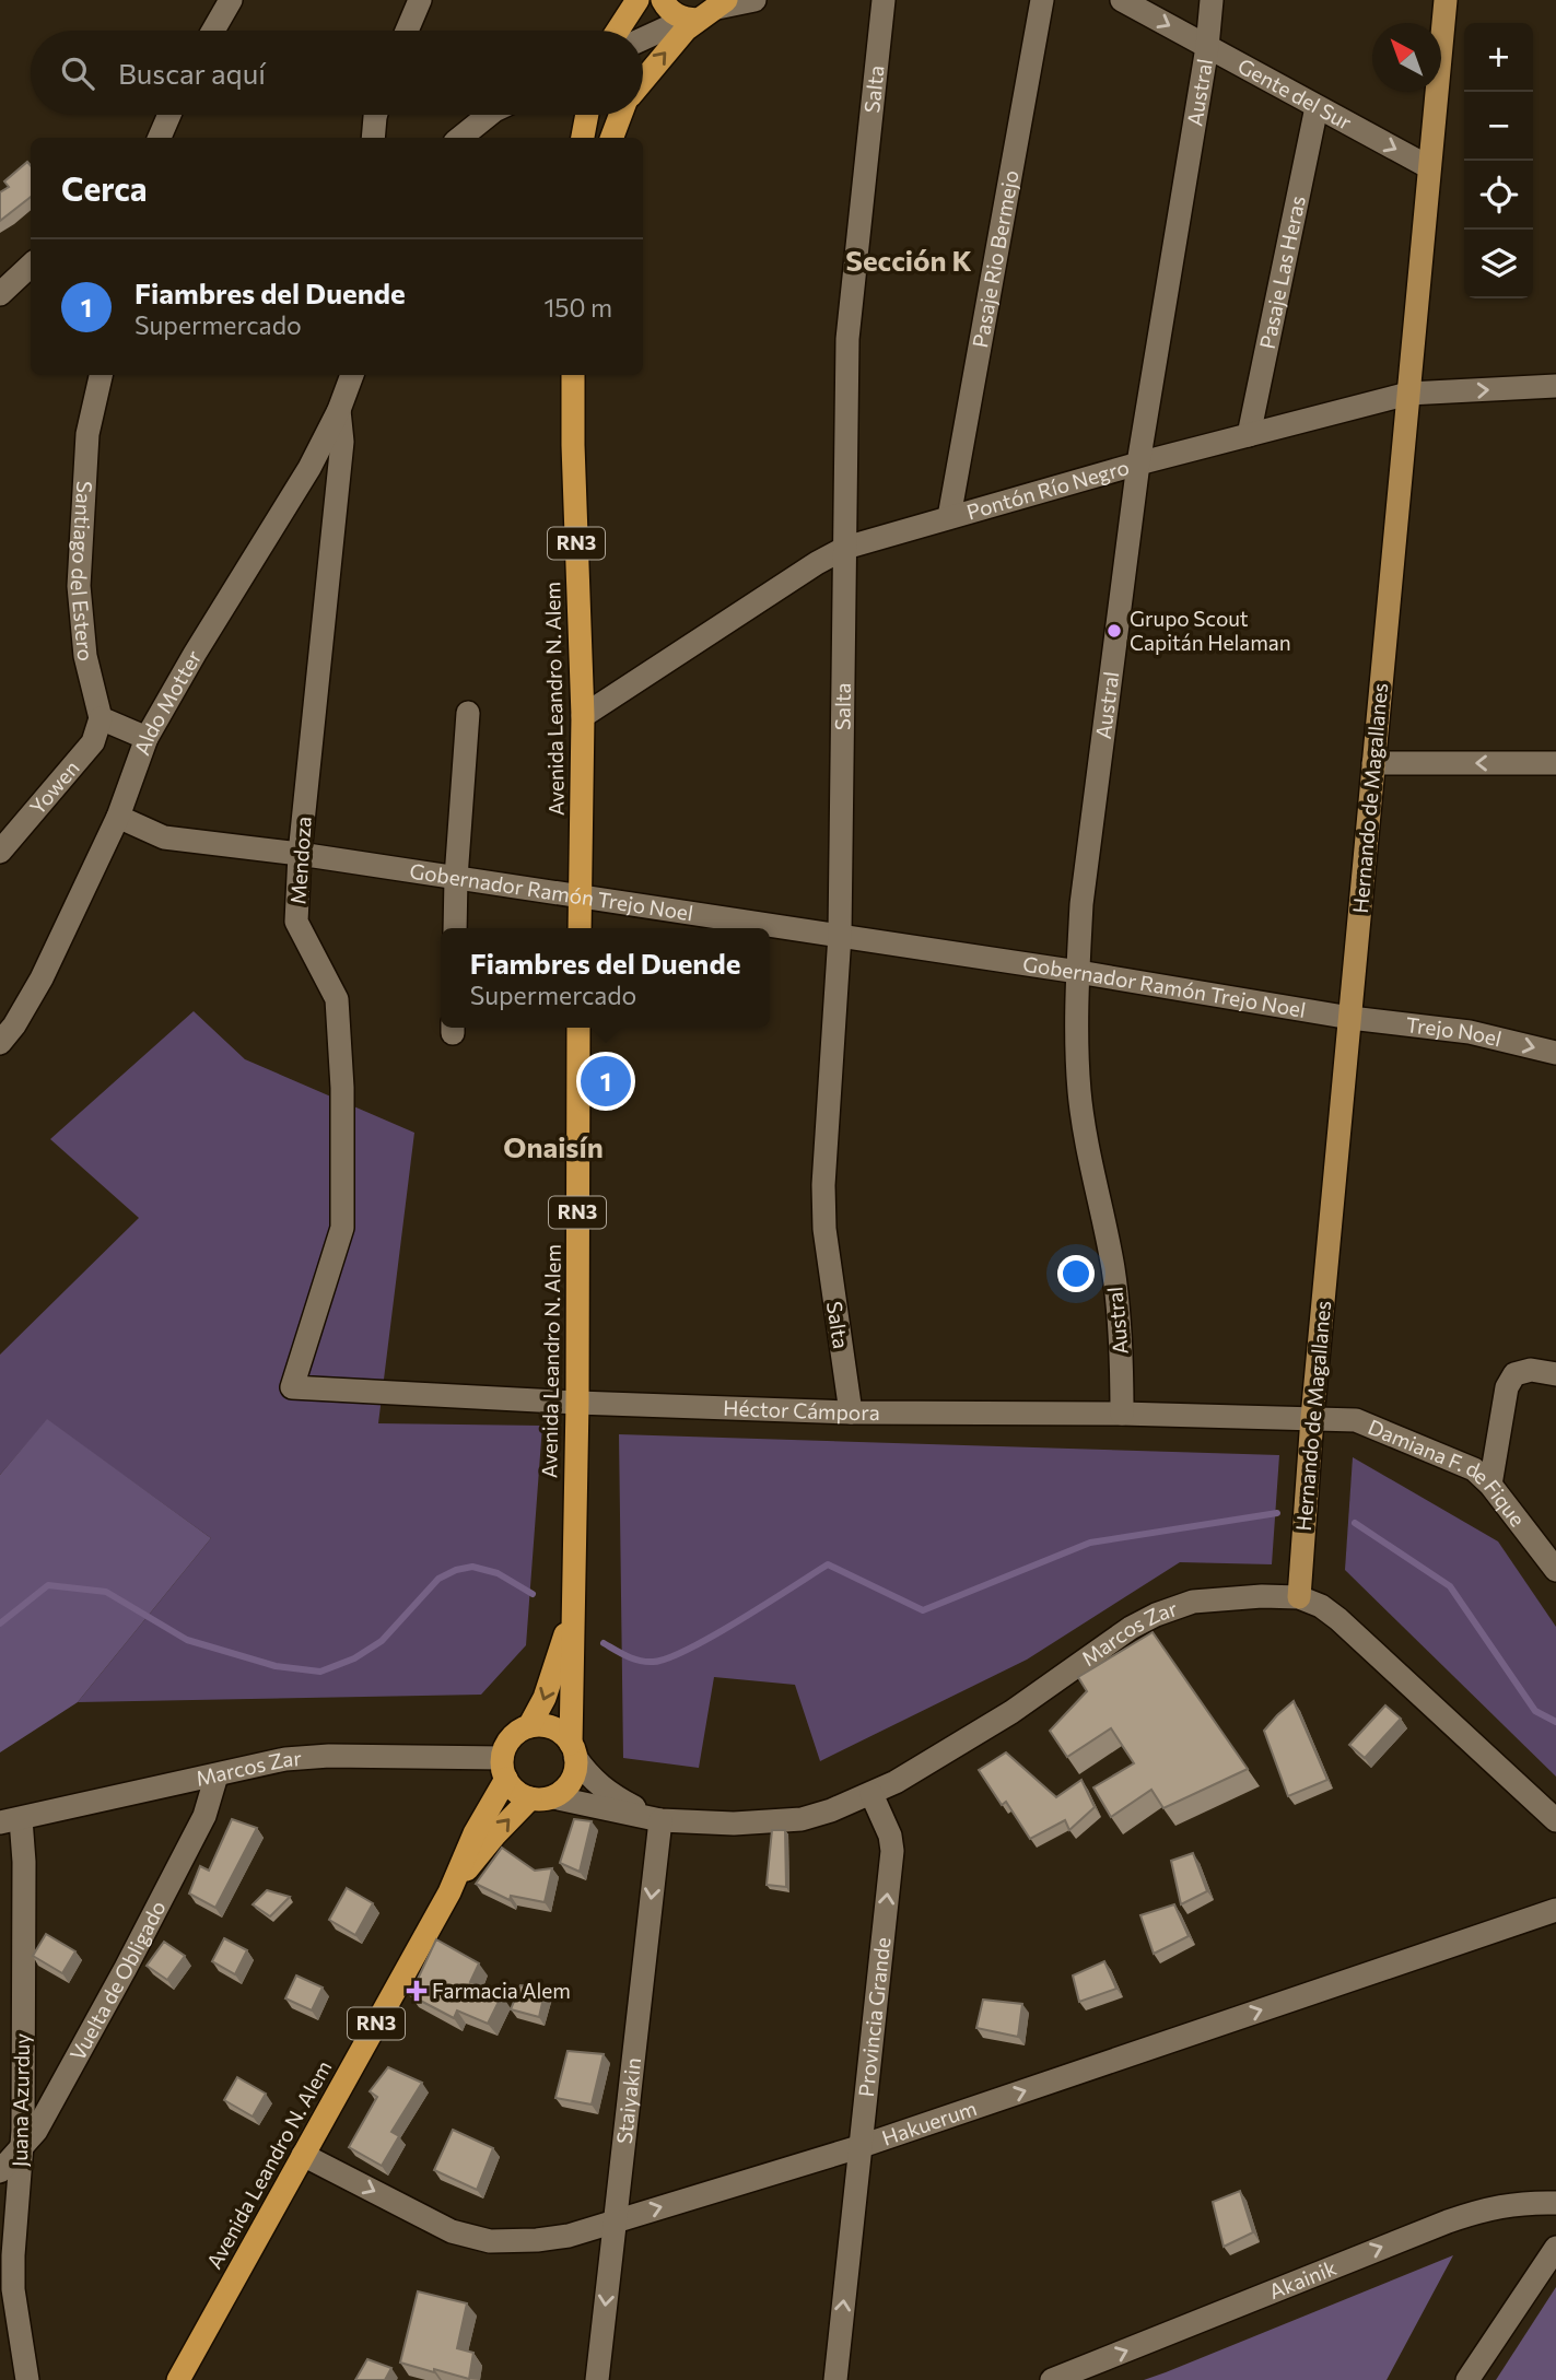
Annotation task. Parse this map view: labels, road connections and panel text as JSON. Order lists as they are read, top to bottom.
{
  "streets": {
    "highway": ["RN3", "Avenida Leandro N. Alem"],
    "main road": ["Hernando de Magallanes"],
    "street": [
      "Salta",
      "Austral",
      "Gente del Sur",
      "Pasaje Rio Bermejo",
      "Pasaje Las Heras",
      "Pontón Río Negro",
      "Santiago del Estero",
      "Aldo Motter",
      "Yowen",
      "Mendoza",
      "Gobernador Ramón Trejo Noel",
      "Trejo Noel",
      "Héctor Cámpora",
      "Damiana F. de Fique",
      "Marcos Zar",
      "Vuelta de Obligado",
      "Provincia Grande",
      "Juana Azurduy",
      "Staiyakin",
      "Hakuerum",
      "Akainik"
    ]
  },
  "crossings": [
    ["Salta", "Pontón Río Negro"],
    ["Salta", "Gobernador Ramón Trejo Noel"],
    ["Salta", "Héctor Cámpora"],
    ["Austral", "Gente del Sur"],
    ["Austral", "Pontón Río Negro"],
    ["Austral", "Gobernador Ramón Trejo Noel"],
    ["Austral", "Héctor Cámpora"],
    ["Gente del Sur", "Pasaje Las Heras"],
    ["Gente del Sur", "Hernando de Magallanes"],
    ["Pasaje Rio Bermejo", "Pontón Río Negro"],
    ["Pasaje Las Heras", "Pontón Río Negro"],
    ["Pontón Río Negro", "Avenida Leandro N. Alem"],
    ["Pontón Río Negro", "Hernando de Magallanes"],
    ["Santiago del Estero", "Yowen"],
    ["Avenida Leandro N. Alem", "Gobernador Ramón Trejo Noel"],
    ["Avenida Leandro N. Alem", "Héctor Cámpora"],
    ["Avenida Leandro N. Alem", "Marcos Zar"],
    ["Avenida Leandro N. Alem", "Hakuerum"],
    ["Aldo Motter", "Mendoza"],
    ["Aldo Motter", "Gobernador Ramón Trejo Noel"],
    ["Hernando de Magallanes", "Gobernador Ramón Trejo Noel"],
    ["Hernando de Magallanes", "Trejo Noel"],
    ["Hernando de Magallanes", "Héctor Cámpora"],
    ["Hernando de Magallanes", "Damiana F. de Fique"],
    ["Hernando de Magallanes", "Marcos Zar"],
    ["Mendoza", "Gobernador Ramón Trejo Noel"],
    ["Mendoza", "Héctor Cámpora"],
    ["Gobernador Ramón Trejo Noel", "Trejo Noel"],
    ["Héctor Cámpora", "Damiana F. de Fique"],
    ["Marcos Zar", "Vuelta de Obligado"],
    ["Marcos Zar", "Provincia Grande"],
    ["Marcos Zar", "Juana Azurduy"],
    ["Marcos Zar", "Staiyakin"],
    ["Vuelta de Obligado", "Juana Azurduy"],
    ["Provincia Grande", "Hakuerum"],
    ["Staiyakin", "Hakuerum"]
  ],
  "one_way": [
    "Gente del Sur",
    "Trejo Noel",
    "Provincia Grande",
    "Staiyakin",
    "Hakuerum",
    "Akainik"
  ],
  "districts": ["Sección K", "Onaisín"],
  "places": {
    "other": ["Grupo Scout Capitán Helaman"],
    "health": ["Farmacia Alem"]
  },
  "north": "top left",
  "page": {
    "map_buttons": ["+", "−"],
    "search": "Buscar aquí",
    "heading": "Cerca",
    "list": [
      {
        "mark": "1",
        "name": "Fiambres del Duende",
        "note": "Supermercado",
        "value": "150 m"
      }
    ],
    "popup": ["Fiambres del Duende", "Supermercado"],
    "pins": "1"
  }
}
